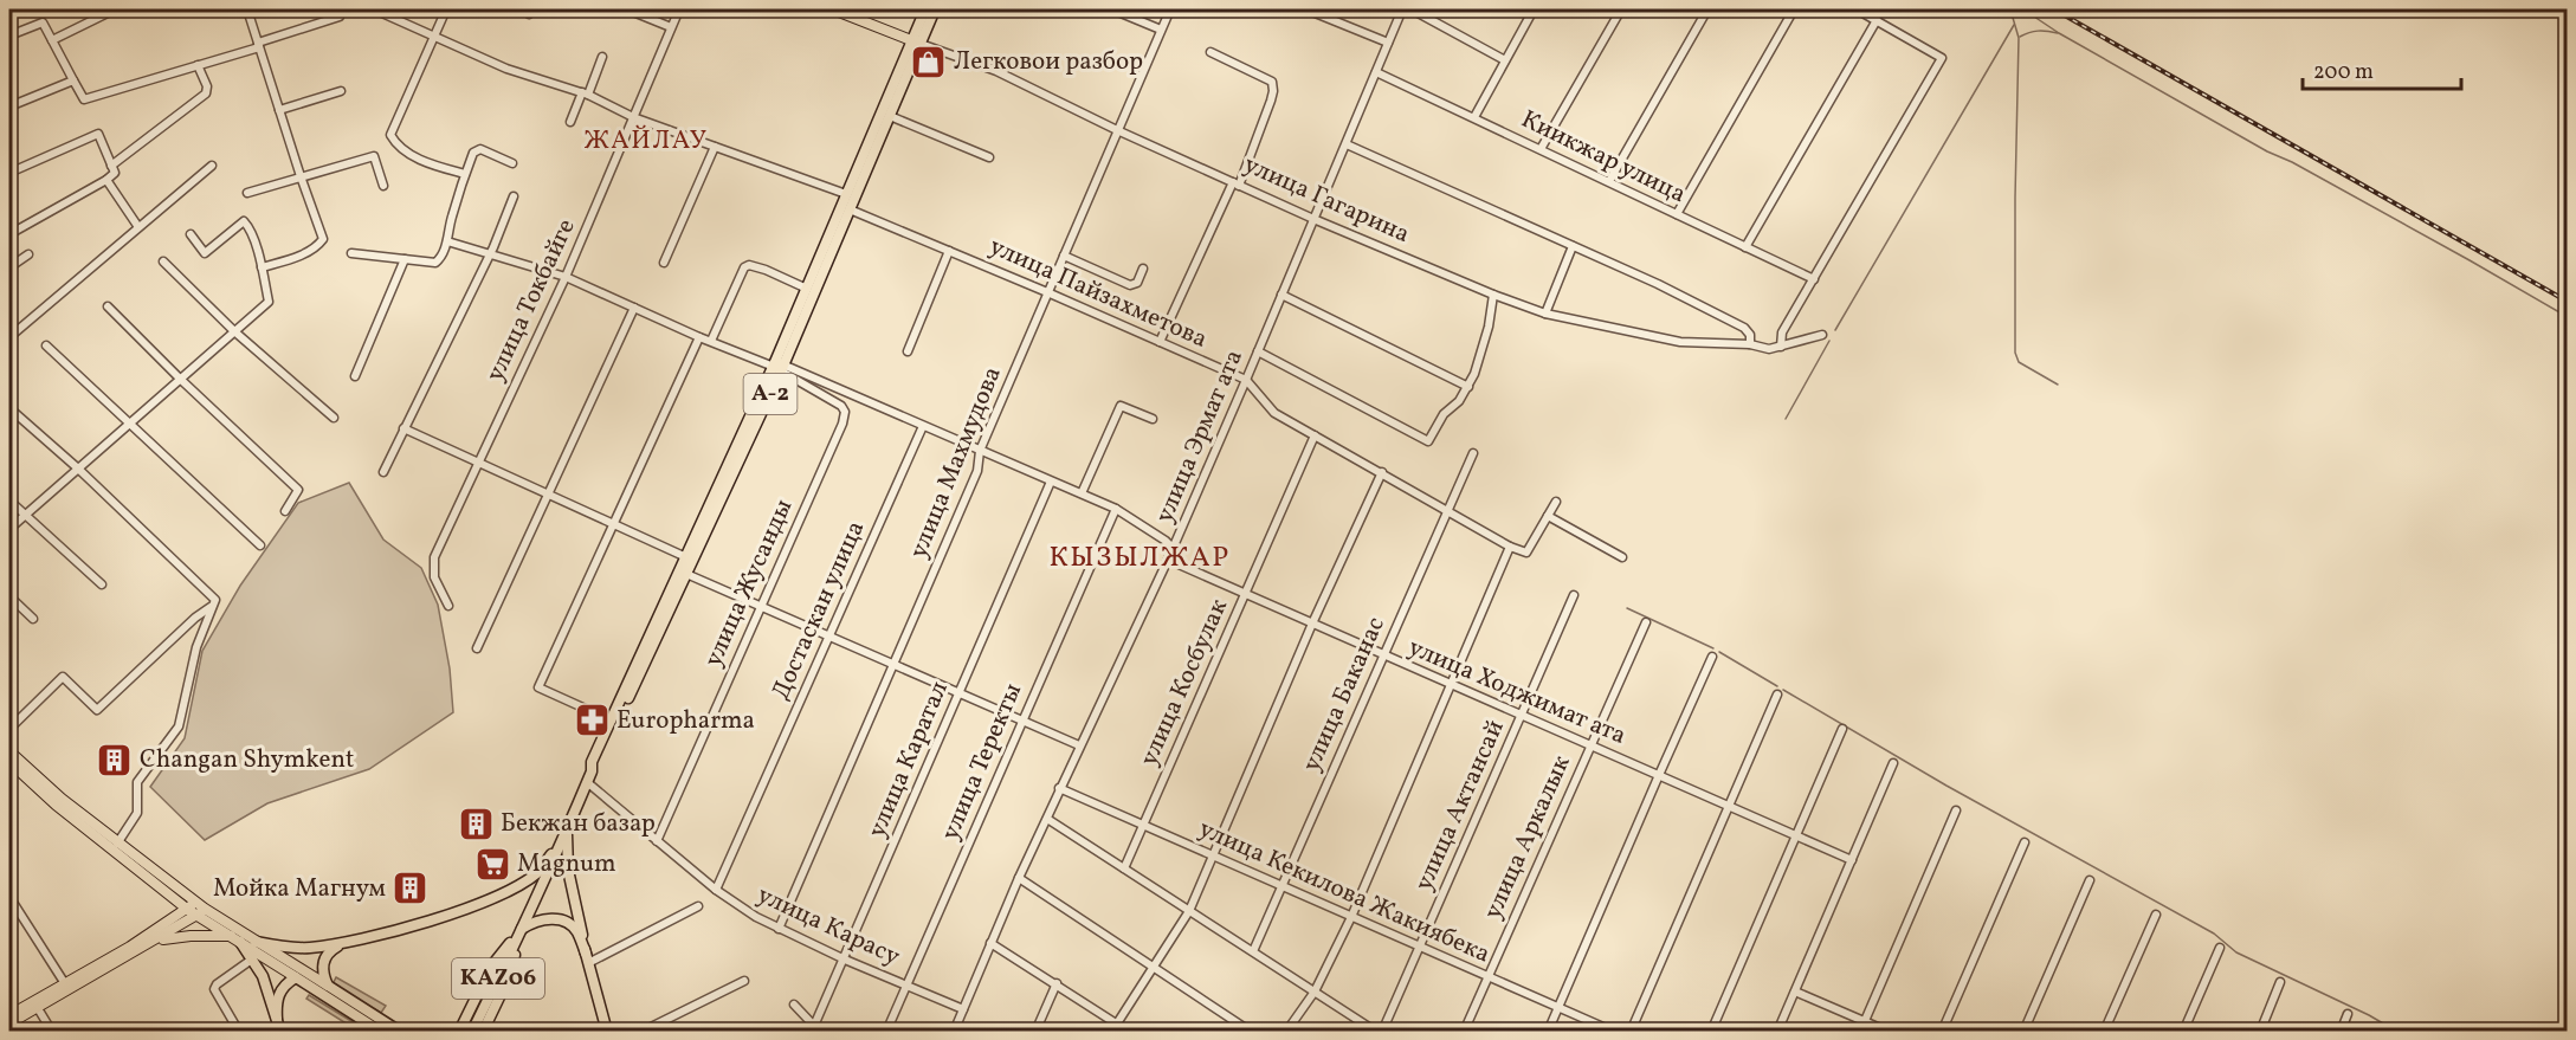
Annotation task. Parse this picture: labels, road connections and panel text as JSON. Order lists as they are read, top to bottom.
{
  "streets": {
    "highway": ["A-2", "KАZ06"],
    "main road": ["улица Гагарина"],
    "street": [
      "Киикжар улица",
      "улица Пайзахметова",
      "улица Токбайге",
      "улица Эрмат ата",
      "улица Махмудова",
      "улица Жусанды",
      "Достаскан улица",
      "улица Косбулак",
      "улица Ходжимат ата",
      "улица Баканас",
      "улица Каратал",
      "улица Теректы",
      "улица Актансай",
      "улица Аркалык",
      "улица Кекилова Жакиябека",
      "улица Карасу"
    ]
  },
  "crossings": [
    ["Киикжар улица", "улица Эрмат ата"],
    ["улица Гагарина", "A-2"],
    ["улица Гагарина", "улица Эрмат ата"],
    ["улица Гагарина", "улица Махмудова"],
    ["улица Пайзахметова", "A-2"],
    ["улица Пайзахметова", "улица Эрмат ата"],
    ["улица Пайзахметова", "улица Махмудова"],
    ["улица Пайзахметова", "улица Косбулак"],
    ["улица Пайзахметова", "улица Баканас"],
    ["A-2", "улица Жусанды"],
    ["A-2", "улица Карасу"],
    ["A-2", "KАZ06"],
    ["улица Эрмат ата", "улица Ходжимат ата"],
    ["улица Эрмат ата", "улица Кекилова Жакиябека"],
    ["улица Эрмат ата", "улица Карасу"],
    ["улица Махмудова", "улица Карасу"],
    ["улица Жусанды", "улица Карасу"],
    ["Достаскан улица", "улица Карасу"],
    ["улица Косбулак", "улица Ходжимат ата"],
    ["улица Косбулак", "улица Кекилова Жакиябека"],
    ["улица Ходжимат ата", "улица Баканас"],
    ["улица Ходжимат ата", "улица Актансай"],
    ["улица Ходжимат ата", "улица Аркалык"],
    ["улица Баканас", "улица Кекилова Жакиябека"],
    ["улица Каратал", "улица Карасу"],
    ["улица Теректы", "улица Карасу"],
    ["улица Актансай", "улица Кекилова Жакиябека"],
    ["улица Аркалык", "улица Кекилова Жакиябека"]
  ],
  "districts": ["ЖАЙЛАУ", "КЫЗЫЛЖАР"],
  "places": {
    "shop": ["Легковои разбор"],
    "pharmacy": ["Europharma"],
    "building": ["Changan Shymkent", "Бекжан базар", "Мойка Магнум"],
    "supermarket": ["Magnum"]
  },
  "scale_bar": "200 m"
}
